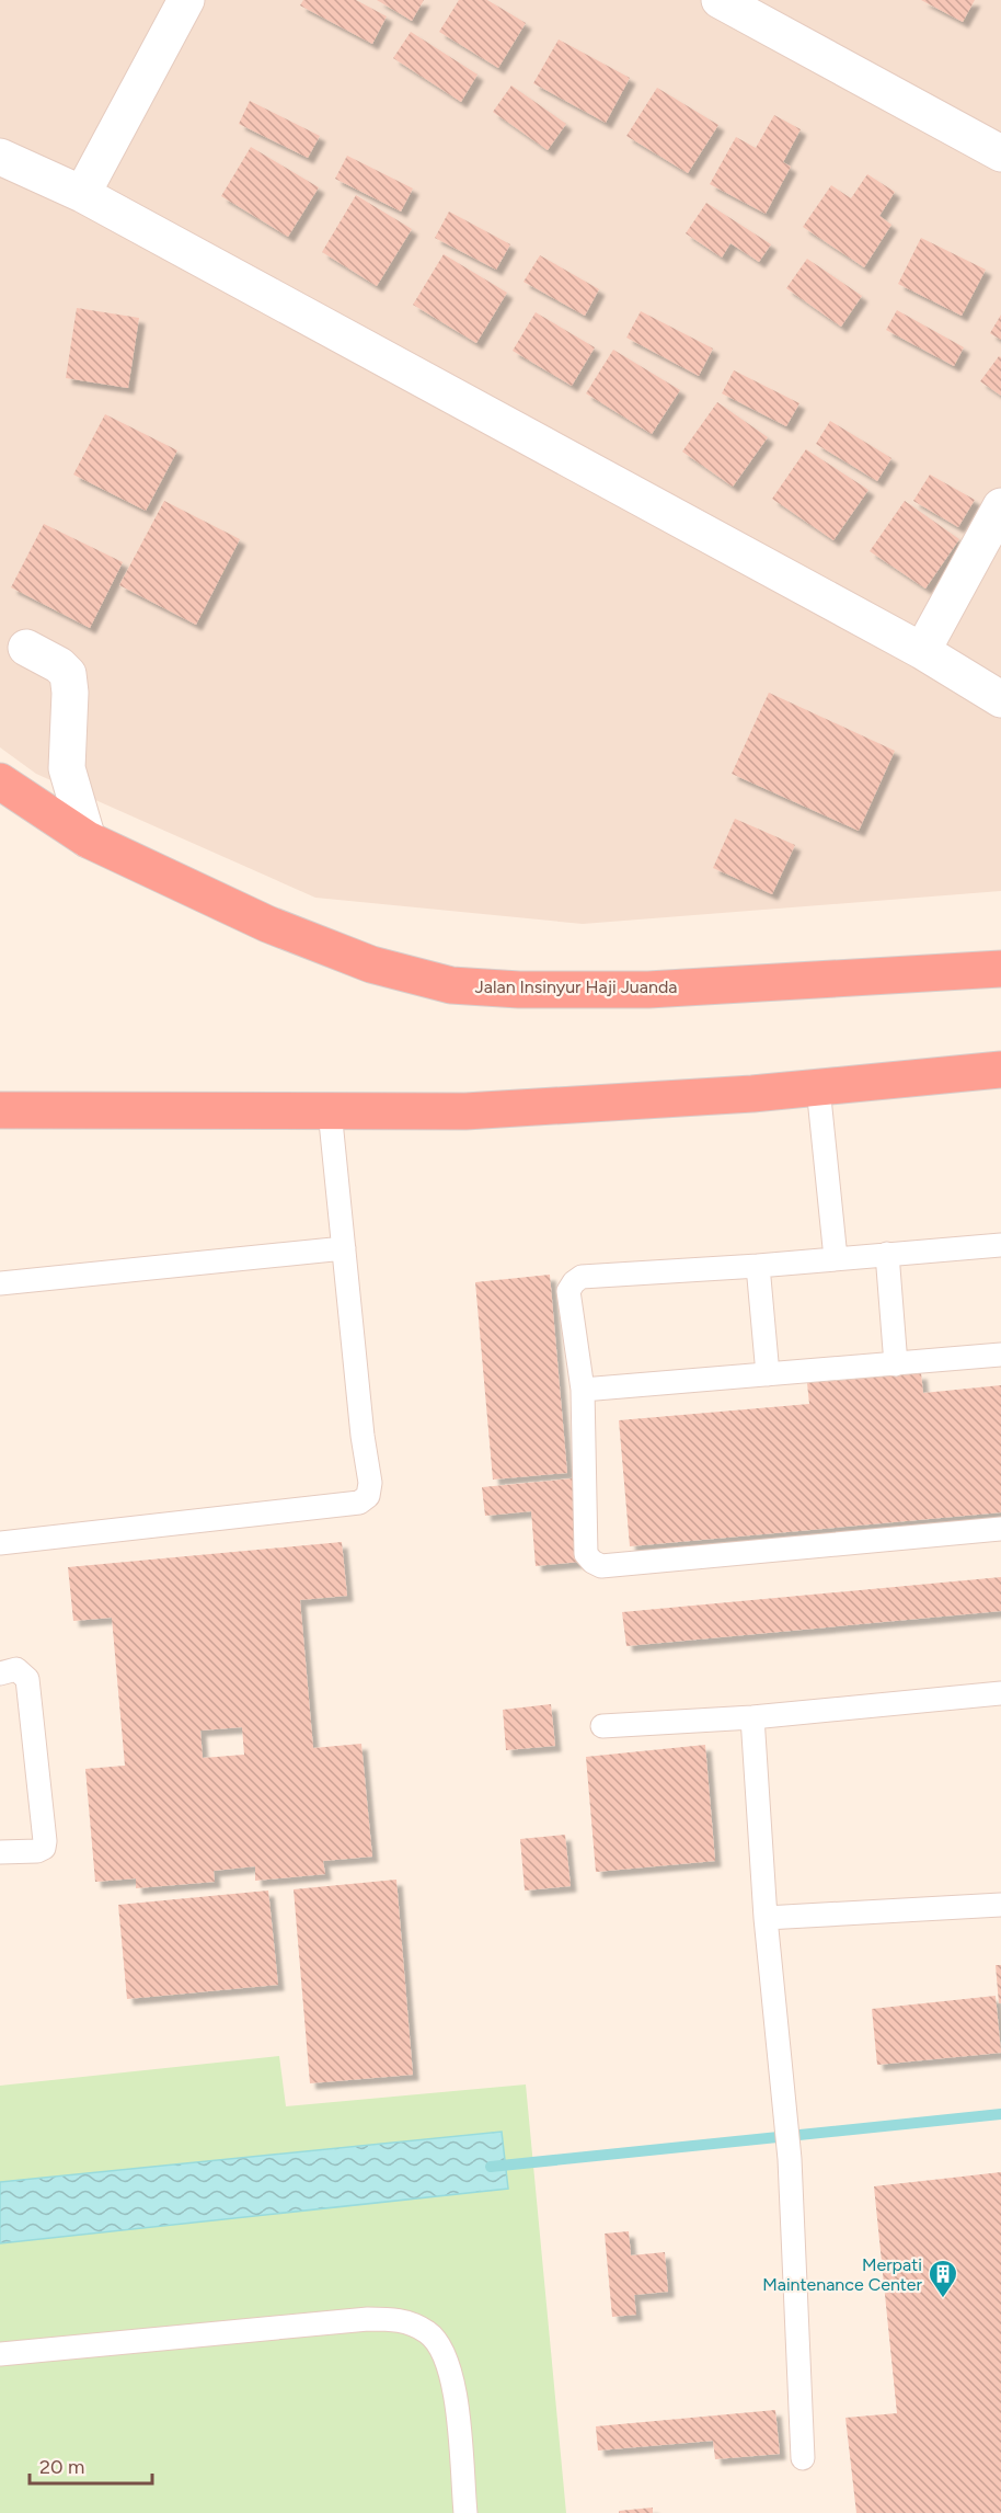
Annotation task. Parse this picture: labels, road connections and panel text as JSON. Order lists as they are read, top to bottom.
{
  "streets": {
    "highway": ["Jalan Insinyur Haji Juanda"]
  },
  "places": {
    "building": ["Merpati Maintenance Center"]
  },
  "scale_bar": "20 m"
}
